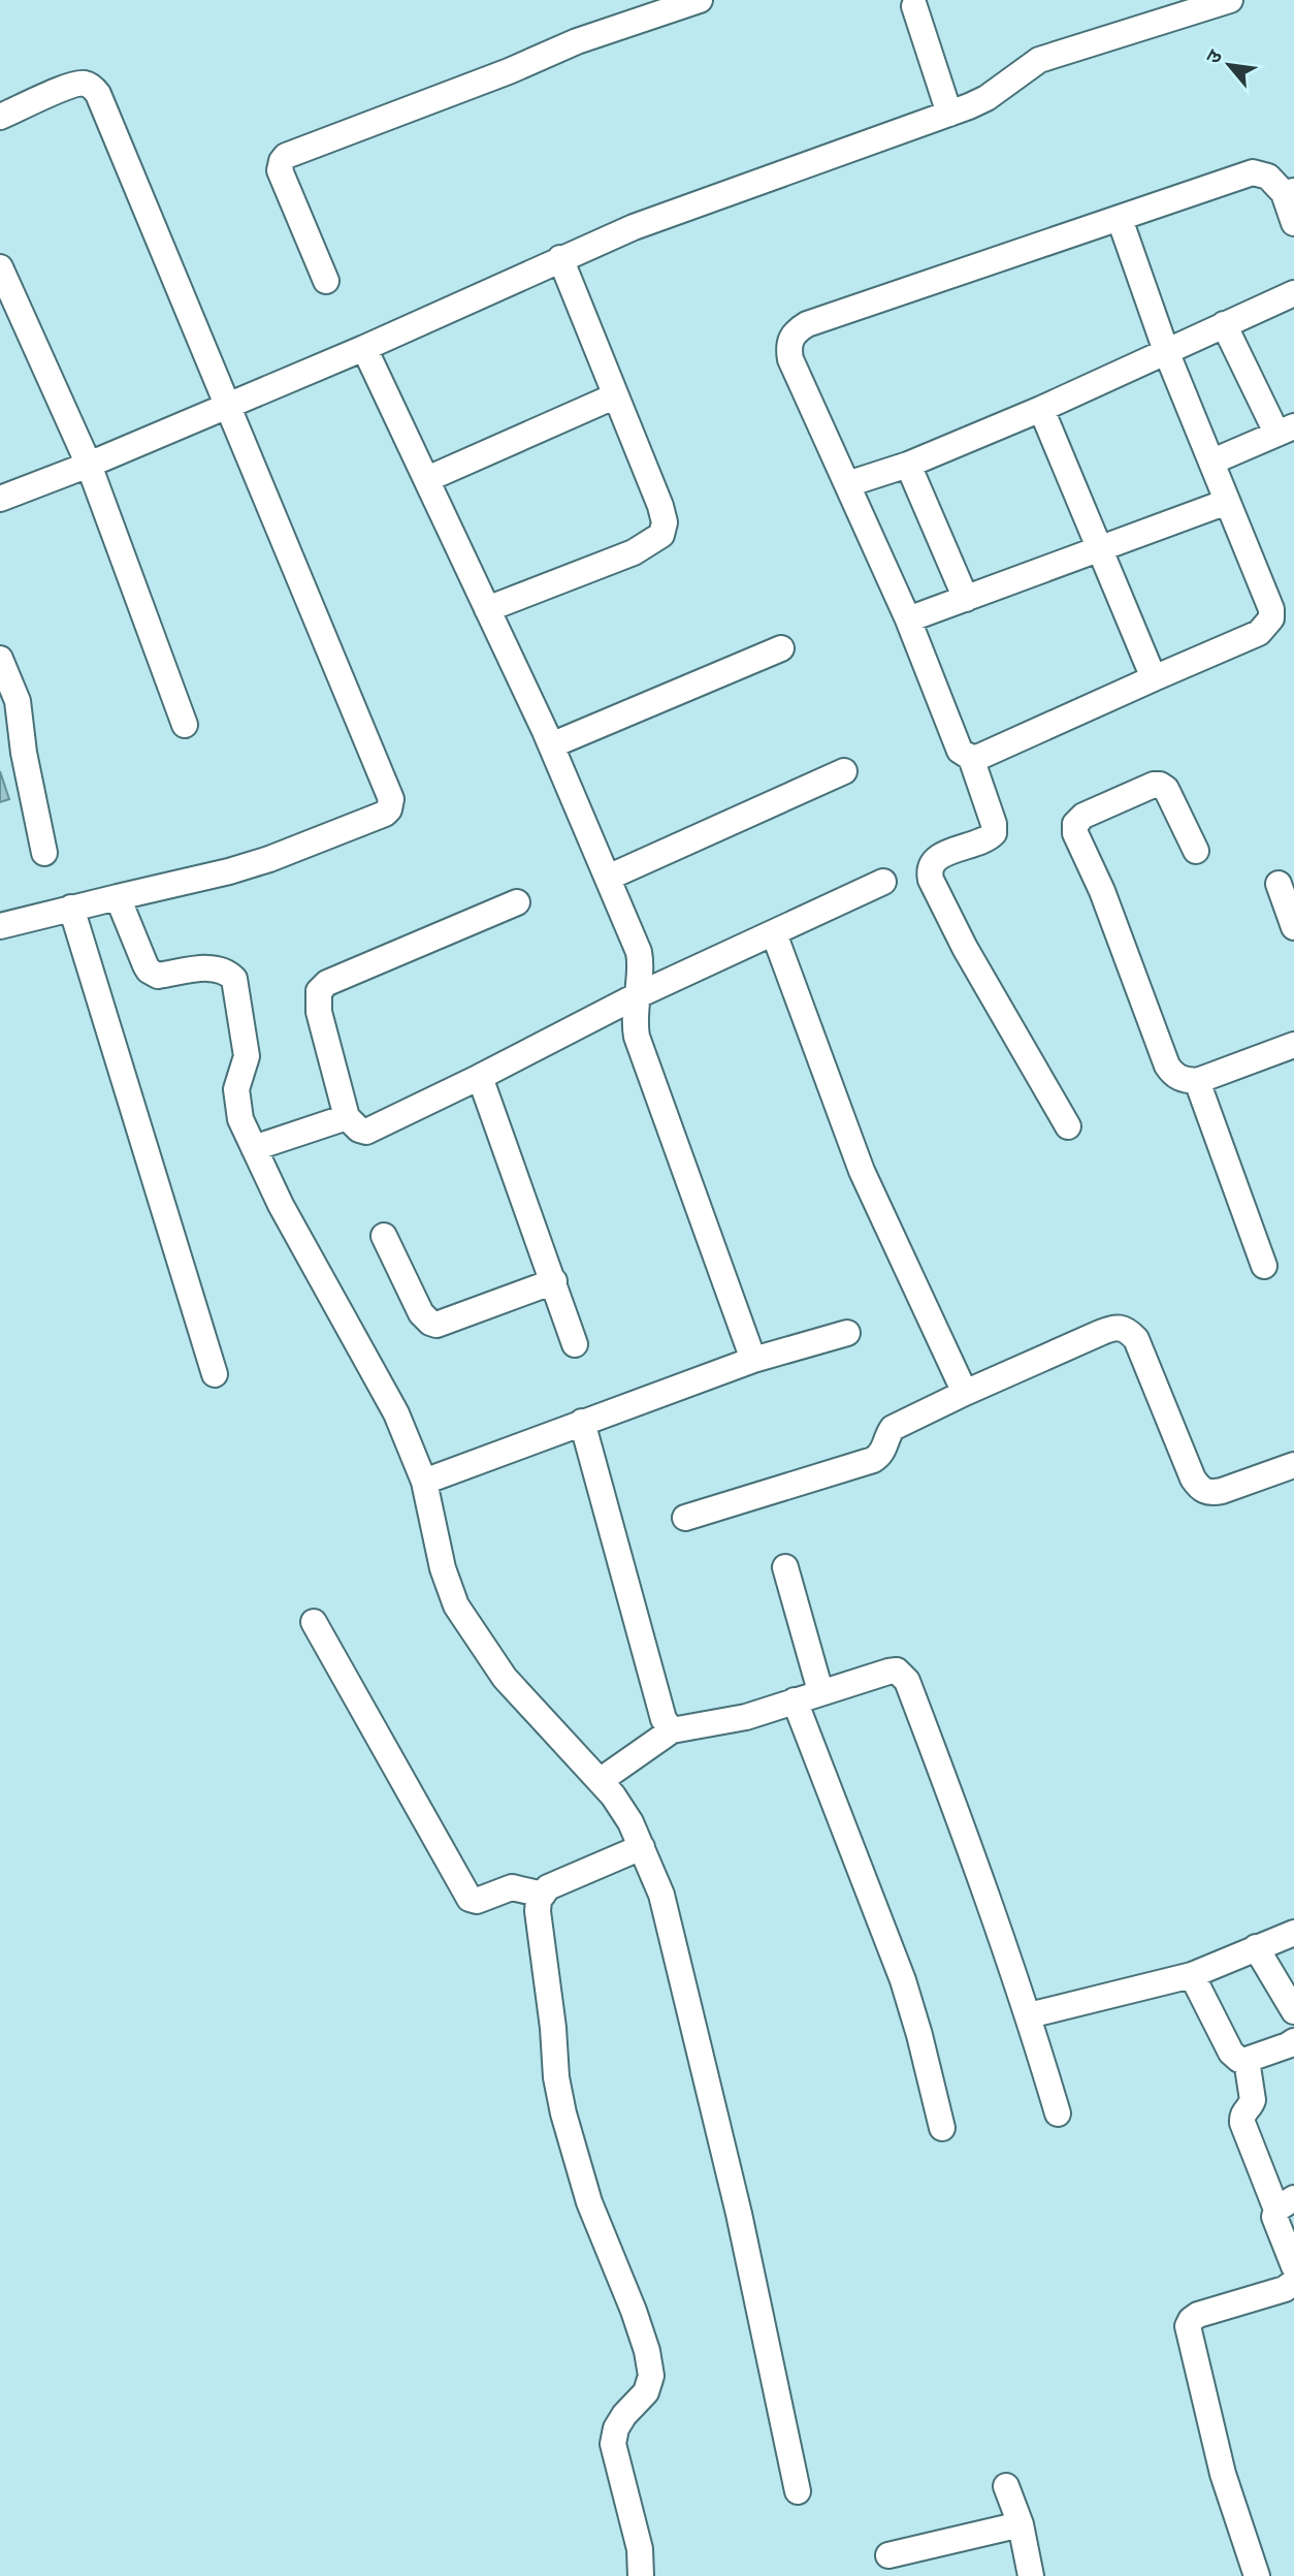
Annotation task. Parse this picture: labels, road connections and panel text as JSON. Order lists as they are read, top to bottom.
{
  "north": "top left"
}
